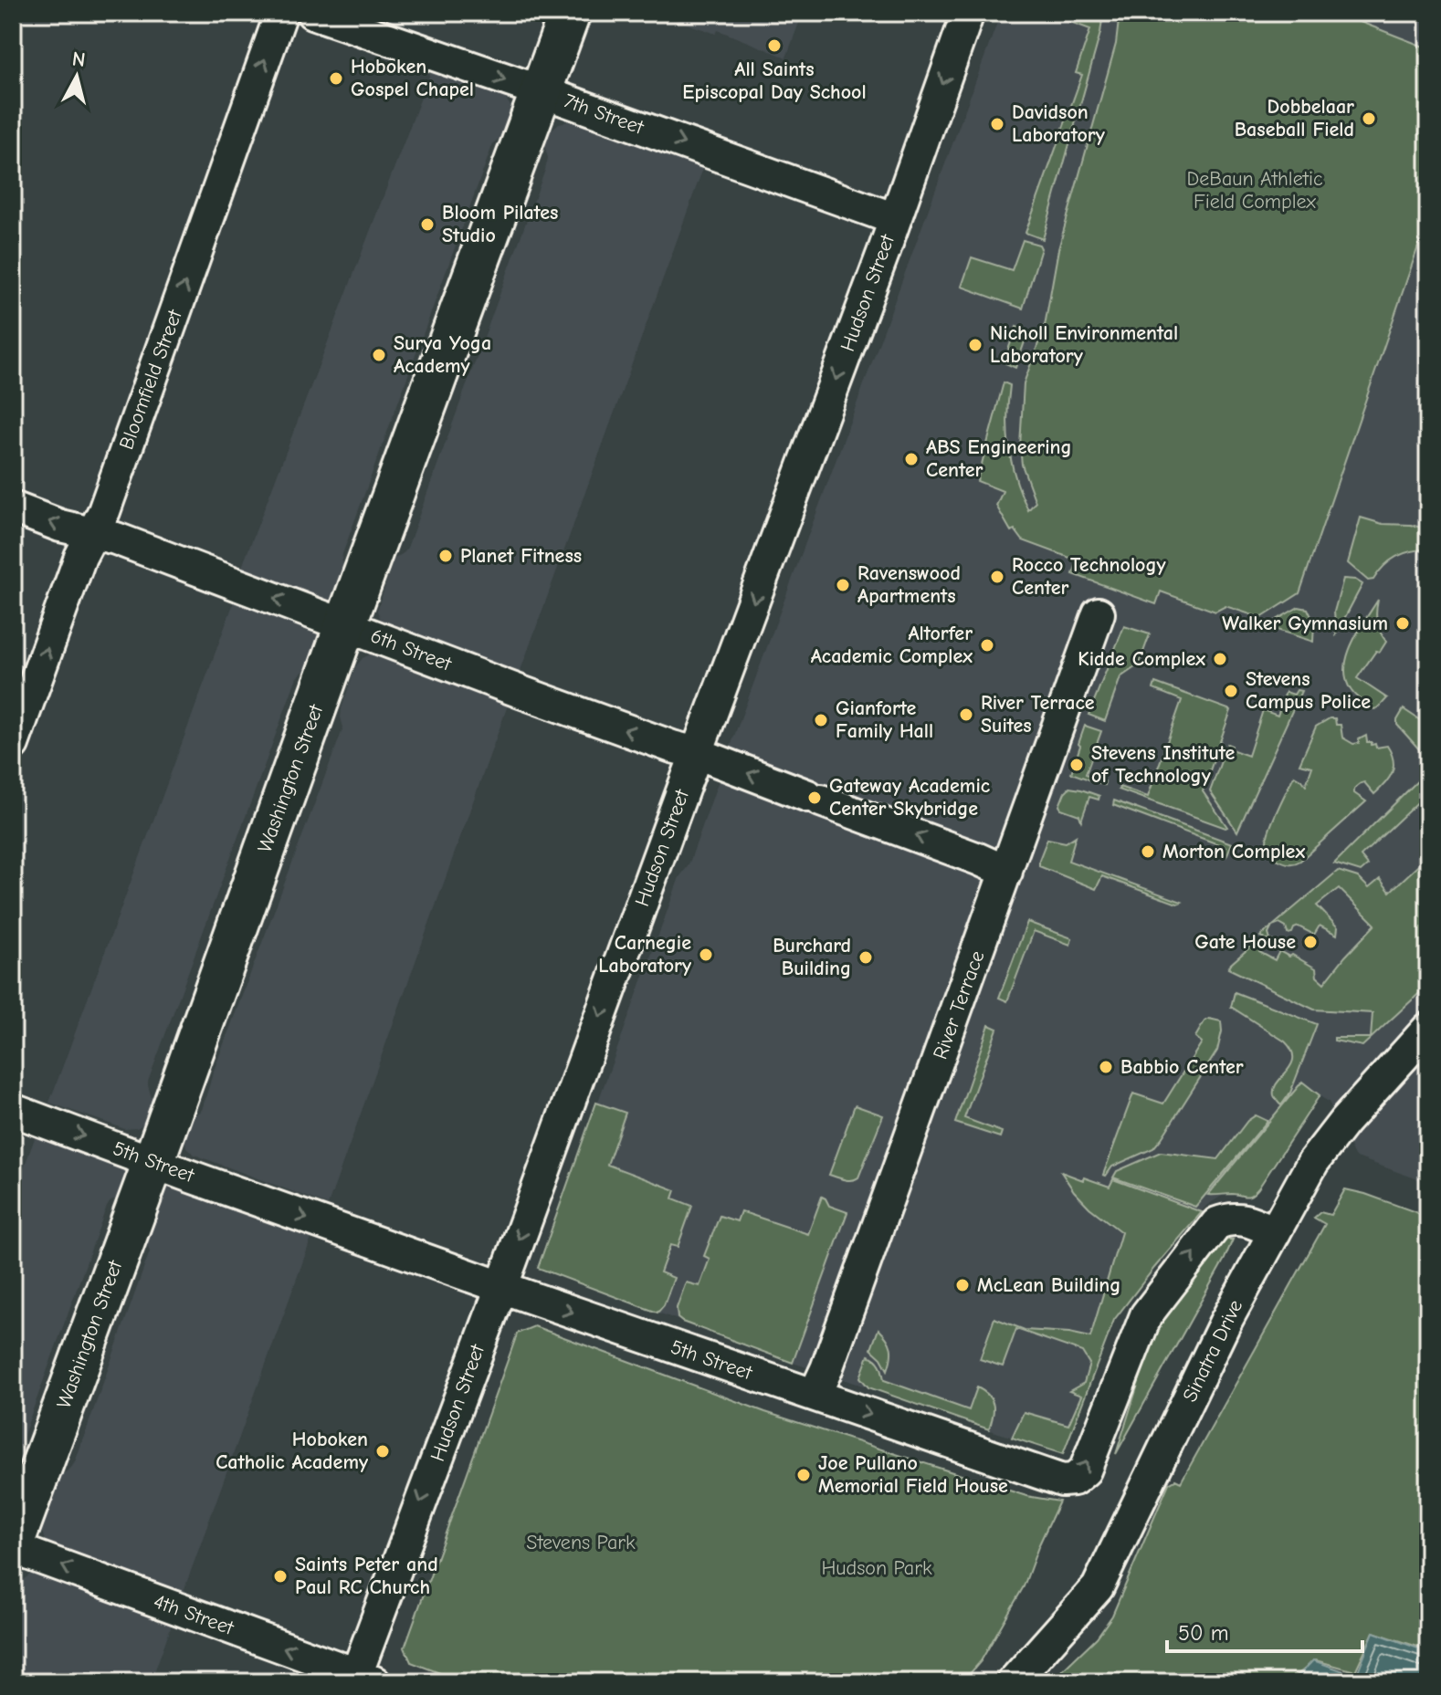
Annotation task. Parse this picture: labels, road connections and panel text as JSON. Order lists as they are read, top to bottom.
{
  "streets": {
    "main road": ["Washington Street"],
    "street": [
      "7th Street",
      "Hudson Street",
      "Bloomfield Street",
      "6th Street",
      "River Terrace",
      "5th Street",
      "Sinatra Drive",
      "4th Street"
    ]
  },
  "crossings": [
    ["7th Street", "Hudson Street"],
    ["7th Street", "Washington Street"],
    ["Hudson Street", "6th Street"],
    ["Hudson Street", "5th Street"],
    ["Hudson Street", "4th Street"],
    ["Bloomfield Street", "6th Street"],
    ["6th Street", "Washington Street"],
    ["6th Street", "River Terrace"],
    ["Washington Street", "5th Street"],
    ["Washington Street", "4th Street"],
    ["River Terrace", "5th Street"],
    ["5th Street", "Sinatra Drive"]
  ],
  "one_way": [
    "7th Street",
    "Hudson Street",
    "Bloomfield Street",
    "6th Street",
    "5th Street",
    "4th Street"
  ],
  "parks": ["DeBaun Athletic Field Complex", "Stevens Park", "Hudson Park"],
  "places": [
    "All Saints Episcopal Day School",
    "Hoboken Gospel Chapel",
    "Dobbelaar Baseball Field",
    "Davidson Laboratory",
    "Bloom Pilates Studio",
    "Nicholl Environmental Laboratory",
    "Surya Yoga Academy",
    "ABS Engineering Center",
    "Planet Fitness",
    "Rocco Technology Center",
    "Ravenswood Apartments",
    "Walker Gymnasium",
    "Altorfer Academic Complex",
    "Kidde Complex",
    "Stevens Campus Police",
    "River Terrace Suites",
    "Gianforte Family Hall",
    "Stevens Institute of Technology",
    "Gateway Academic Center Skybridge",
    "Morton Complex",
    "Gate House",
    "Carnegie Laboratory",
    "Burchard Building",
    "Babbio Center",
    "McLean Building",
    "Hoboken Catholic Academy",
    "Joe Pullano Memorial Field House",
    "Saints Peter and Paul RC Church"
  ],
  "scale_bar": "50 m",
  "north": "top"
}
